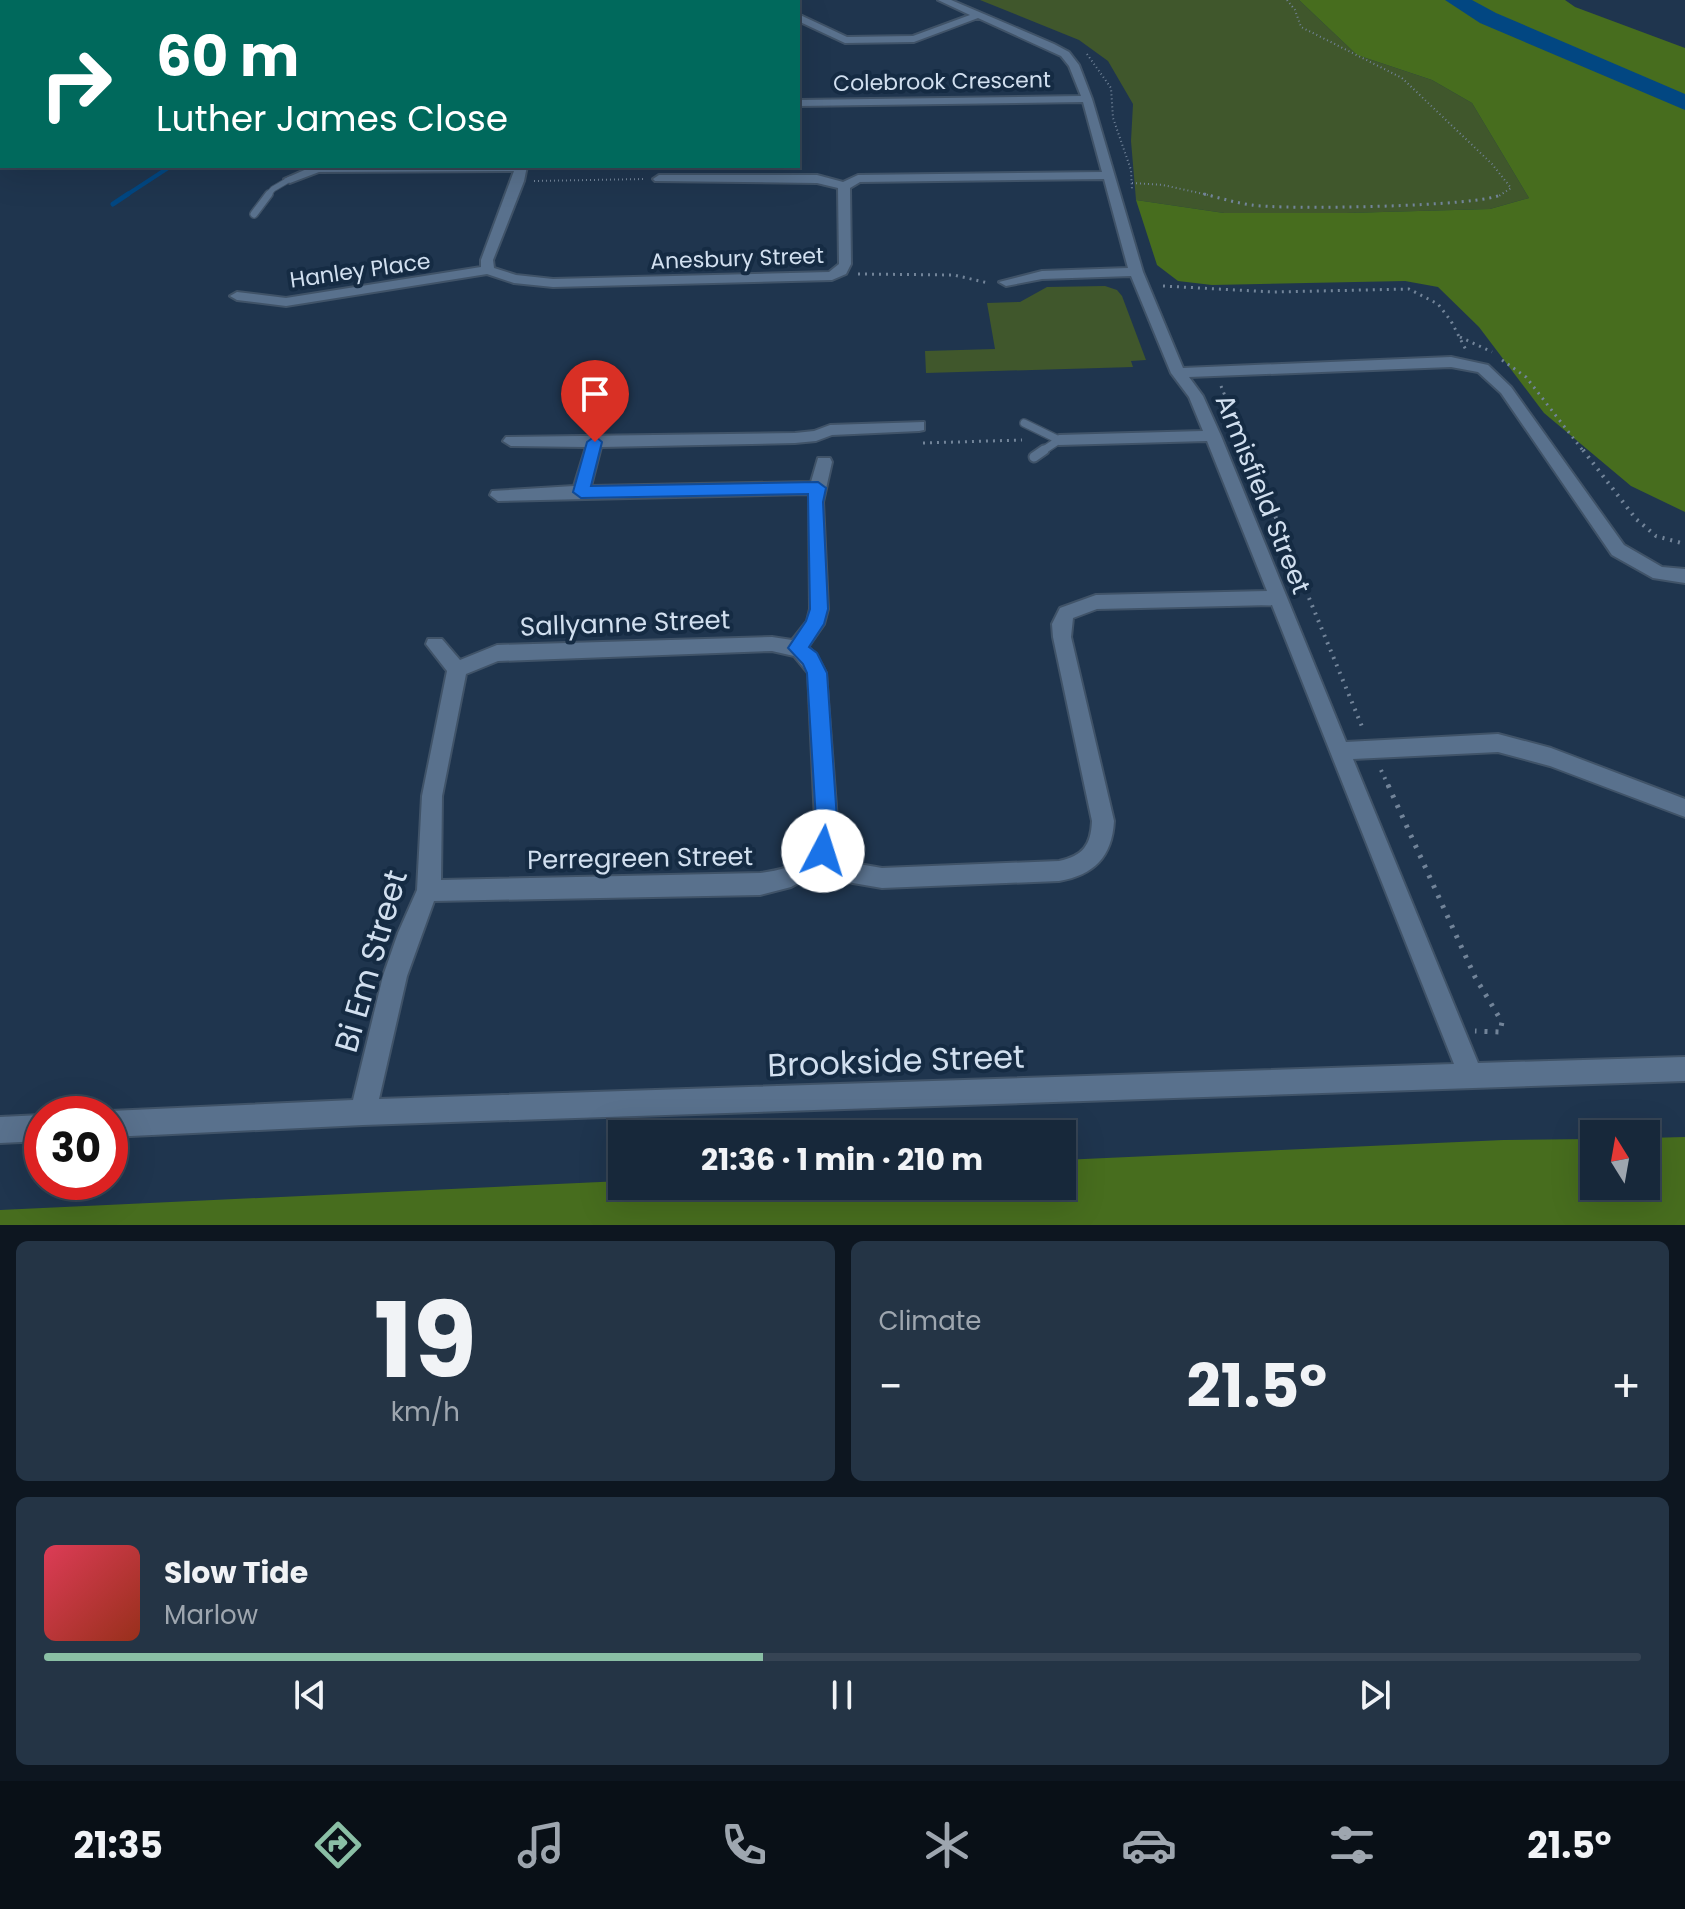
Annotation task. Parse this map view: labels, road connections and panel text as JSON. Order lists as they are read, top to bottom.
{
  "streets": {
    "street": [
      "Colebrook Crescent",
      "Anesbury Street",
      "Hanley Place",
      "Armisfield Street",
      "Sallyanne Street",
      "Perregreen Street",
      "Bi Em Street",
      "Brookside Street"
    ]
  },
  "crossings": [
    ["Colebrook Crescent", "Armisfield Street"],
    ["Anesbury Street", "Hanley Place"],
    ["Armisfield Street", "Brookside Street"],
    ["Sallyanne Street", "Bi Em Street"],
    ["Perregreen Street", "Bi Em Street"],
    ["Bi Em Street", "Brookside Street"]
  ],
  "north": "top",
  "page": {
    "turn": ["60 m", "Luther James Close"],
    "limit": "30",
    "trip": "21:36 · 1 min · 210 m",
    "tile": [
      ["19", "km/h"],
      "Climate"
    ],
    "heat": ["−", "21.5°", "+"],
    "song": ["Slow Tide", "Marlow"],
    "tabs": ["21:35", "21.5°"]
  }
}
